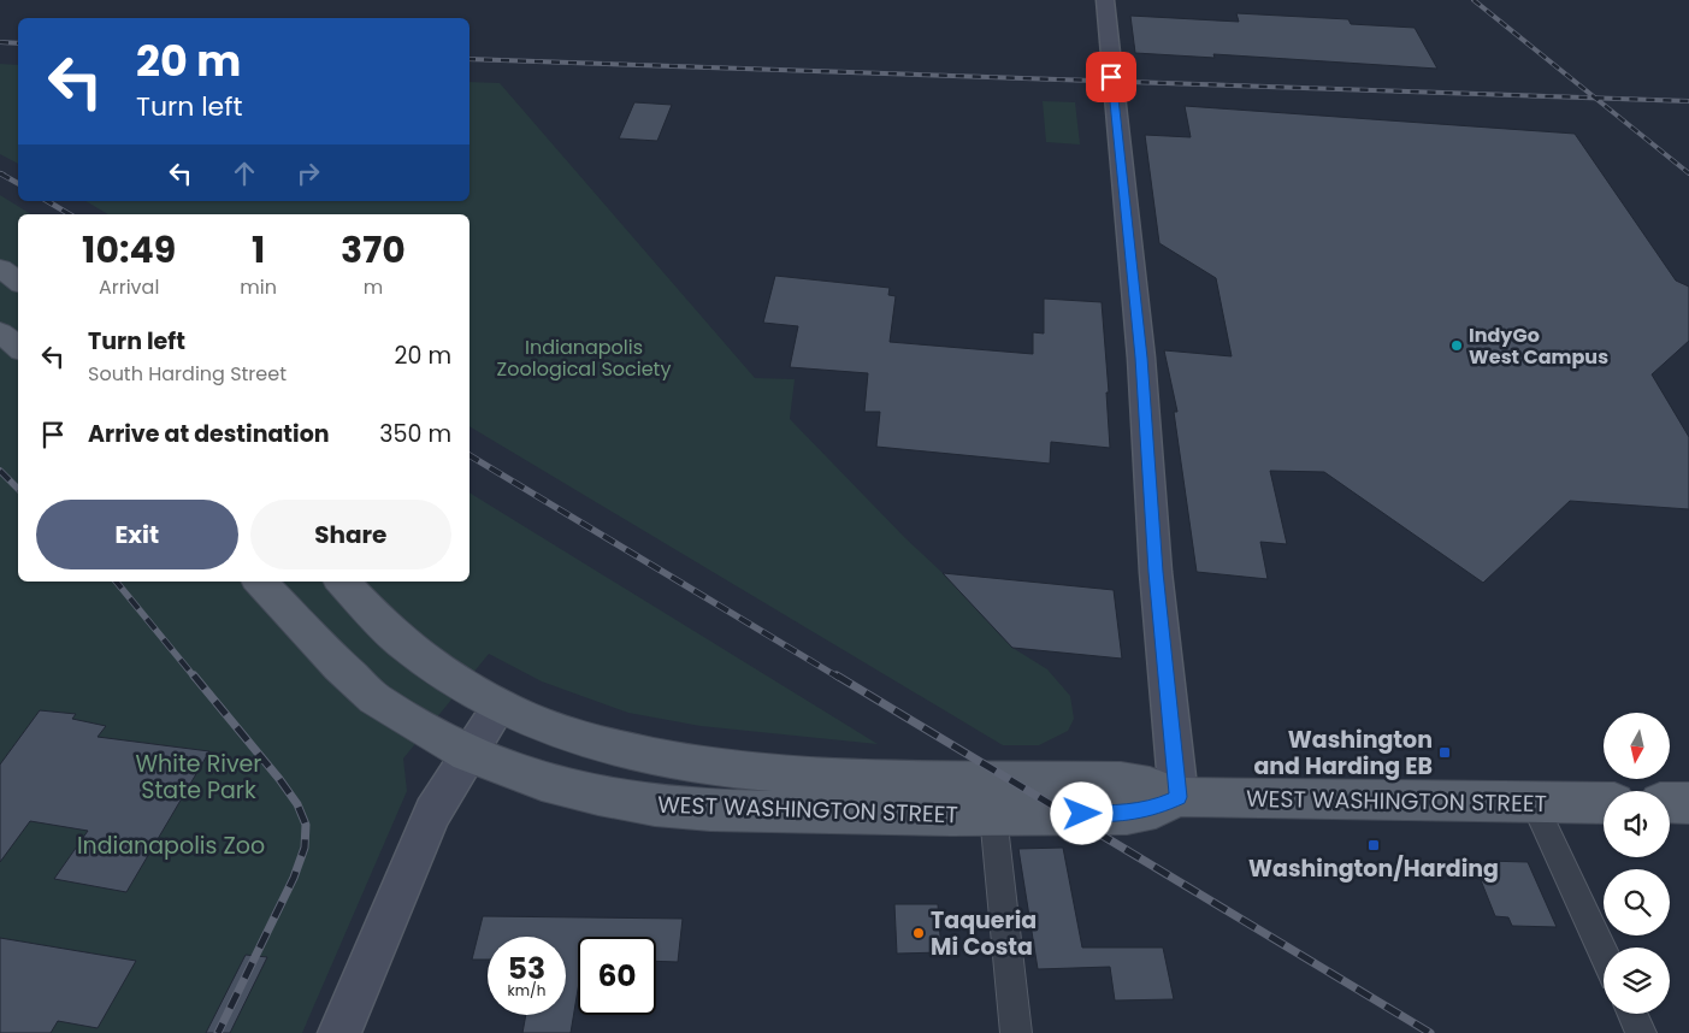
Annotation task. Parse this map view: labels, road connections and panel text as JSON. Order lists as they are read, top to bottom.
{
  "streets": {
    "main road": ["WEST WASHINGTON STREET"]
  },
  "parks": ["Indianapolis Zoological Society", "White River State Park", "Indianapolis Zoo"],
  "places": {
    "other": ["IndyGo West Campus", "Taqueria Mi Costa"],
    "transit": ["Washington and Harding EB", "Washington/Harding"]
  },
  "north": "bottom",
  "page": {
    "turn": ["20 m", "Turn left"],
    "eta": [
      "10:49",
      "Arrival",
      "1",
      "min",
      "370",
      "m"
    ],
    "list": [
      {
        "name": "Turn left",
        "note": "South Harding Street",
        "value": "20 m"
      },
      {
        "name": "Arrive at destination",
        "value": "350 m"
      }
    ],
    "buttons": ["Exit", "Share"],
    "speed": "53 km/h",
    "limit": "60"
  }
}
